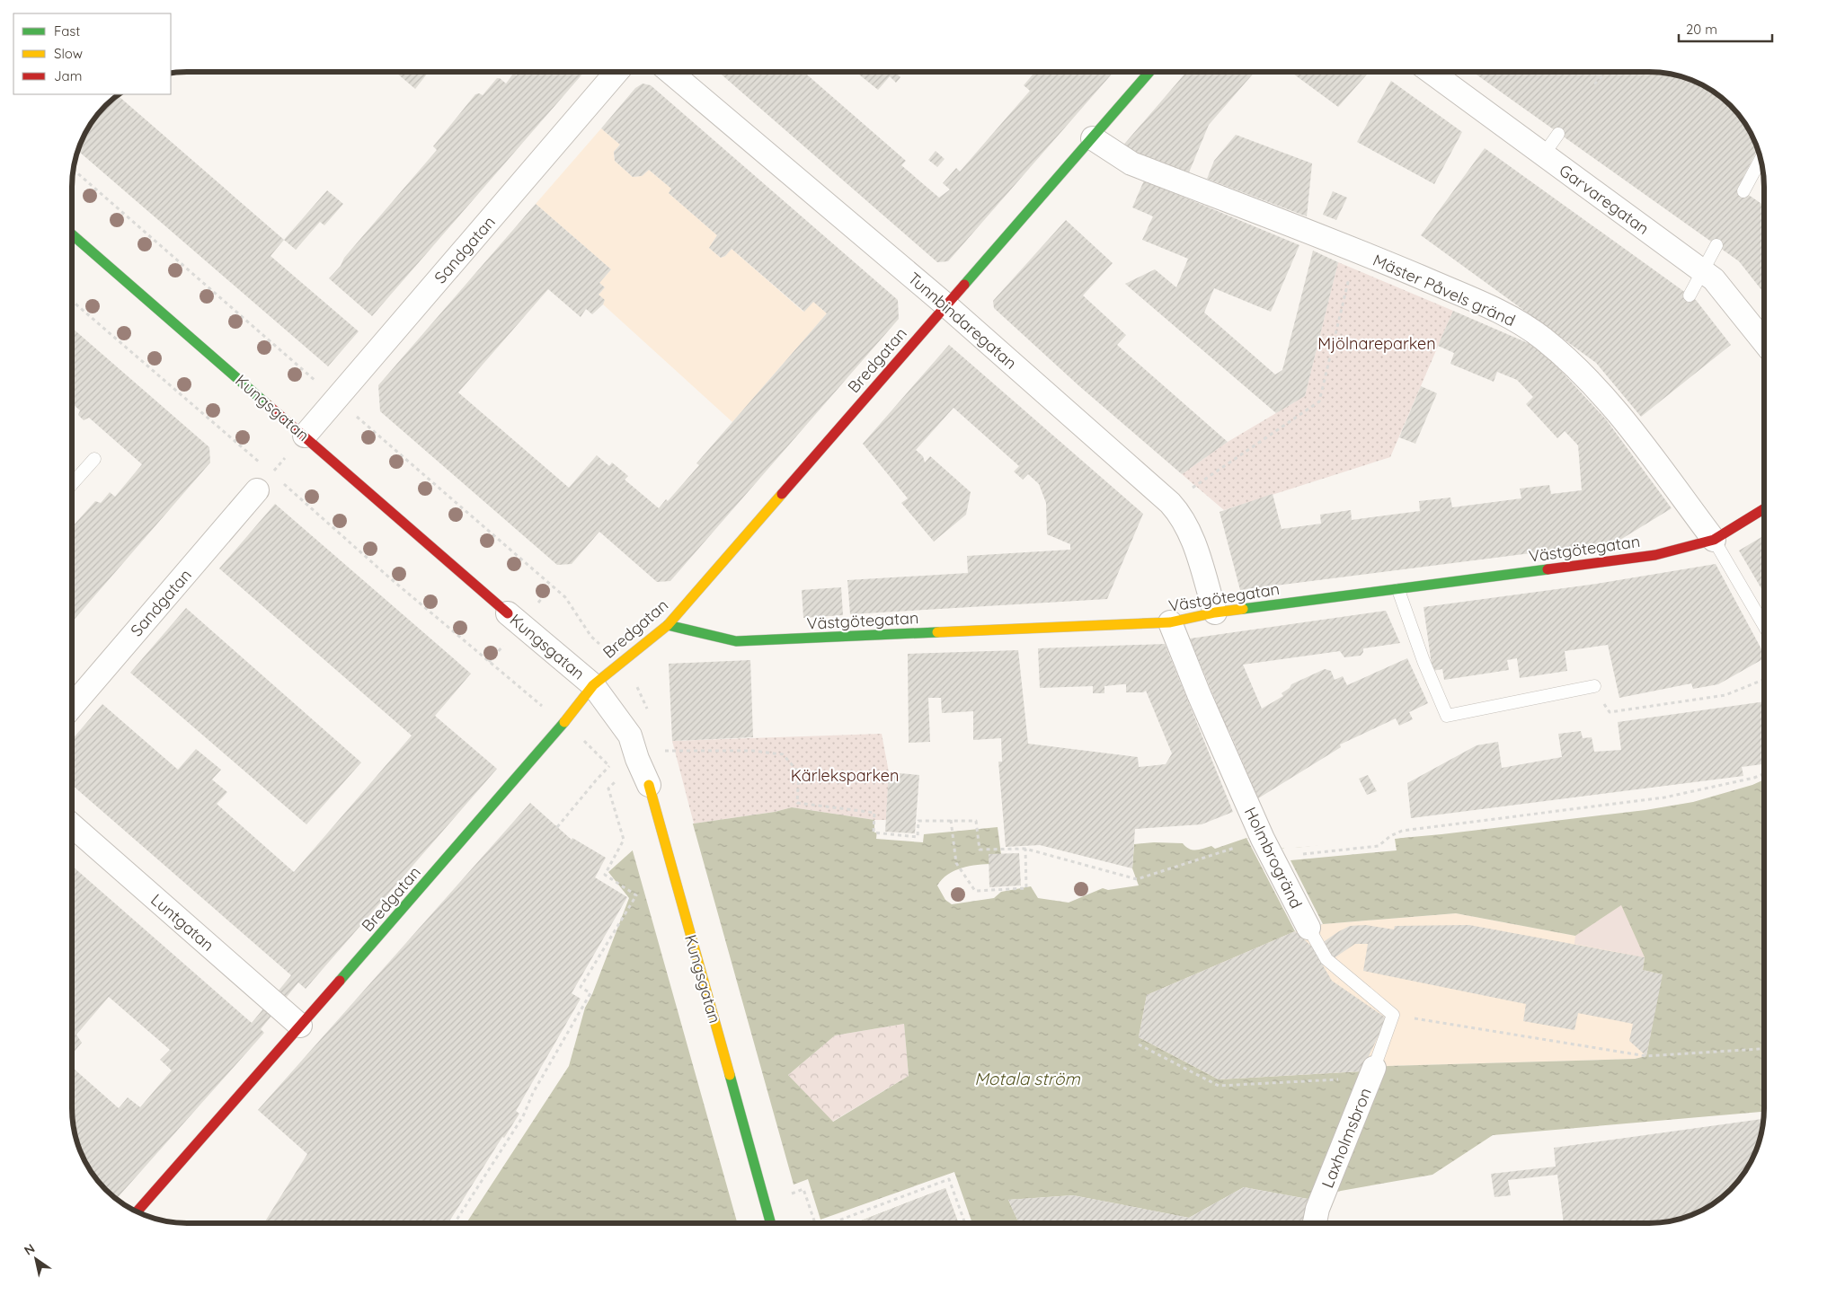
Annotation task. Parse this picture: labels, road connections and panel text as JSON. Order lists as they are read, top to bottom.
{
  "streets": {
    "street": [
      "Garvaregatan",
      "Sandgatan",
      "Mäster Påvels gränd",
      "Tunnbindaregatan",
      "Bredgatan",
      "Kungsgatan",
      "Västgötegatan",
      "Holmbrogränd",
      "Luntgatan",
      "Laxholmsbron"
    ]
  },
  "crossings": [
    ["Sandgatan", "Kungsgatan"],
    ["Mäster Påvels gränd", "Bredgatan"],
    ["Mäster Påvels gränd", "Västgötegatan"],
    ["Tunnbindaregatan", "Bredgatan"],
    ["Tunnbindaregatan", "Västgötegatan"],
    ["Bredgatan", "Kungsgatan"],
    ["Bredgatan", "Västgötegatan"],
    ["Bredgatan", "Luntgatan"],
    ["Västgötegatan", "Holmbrogränd"]
  ],
  "water": ["Motala ström"],
  "parks": ["Mjölnareparken", "Kärleksparken"],
  "legend": ["Fast", "Slow", "Jam"],
  "scale_bar": "20 m",
  "north": "top left"
}
